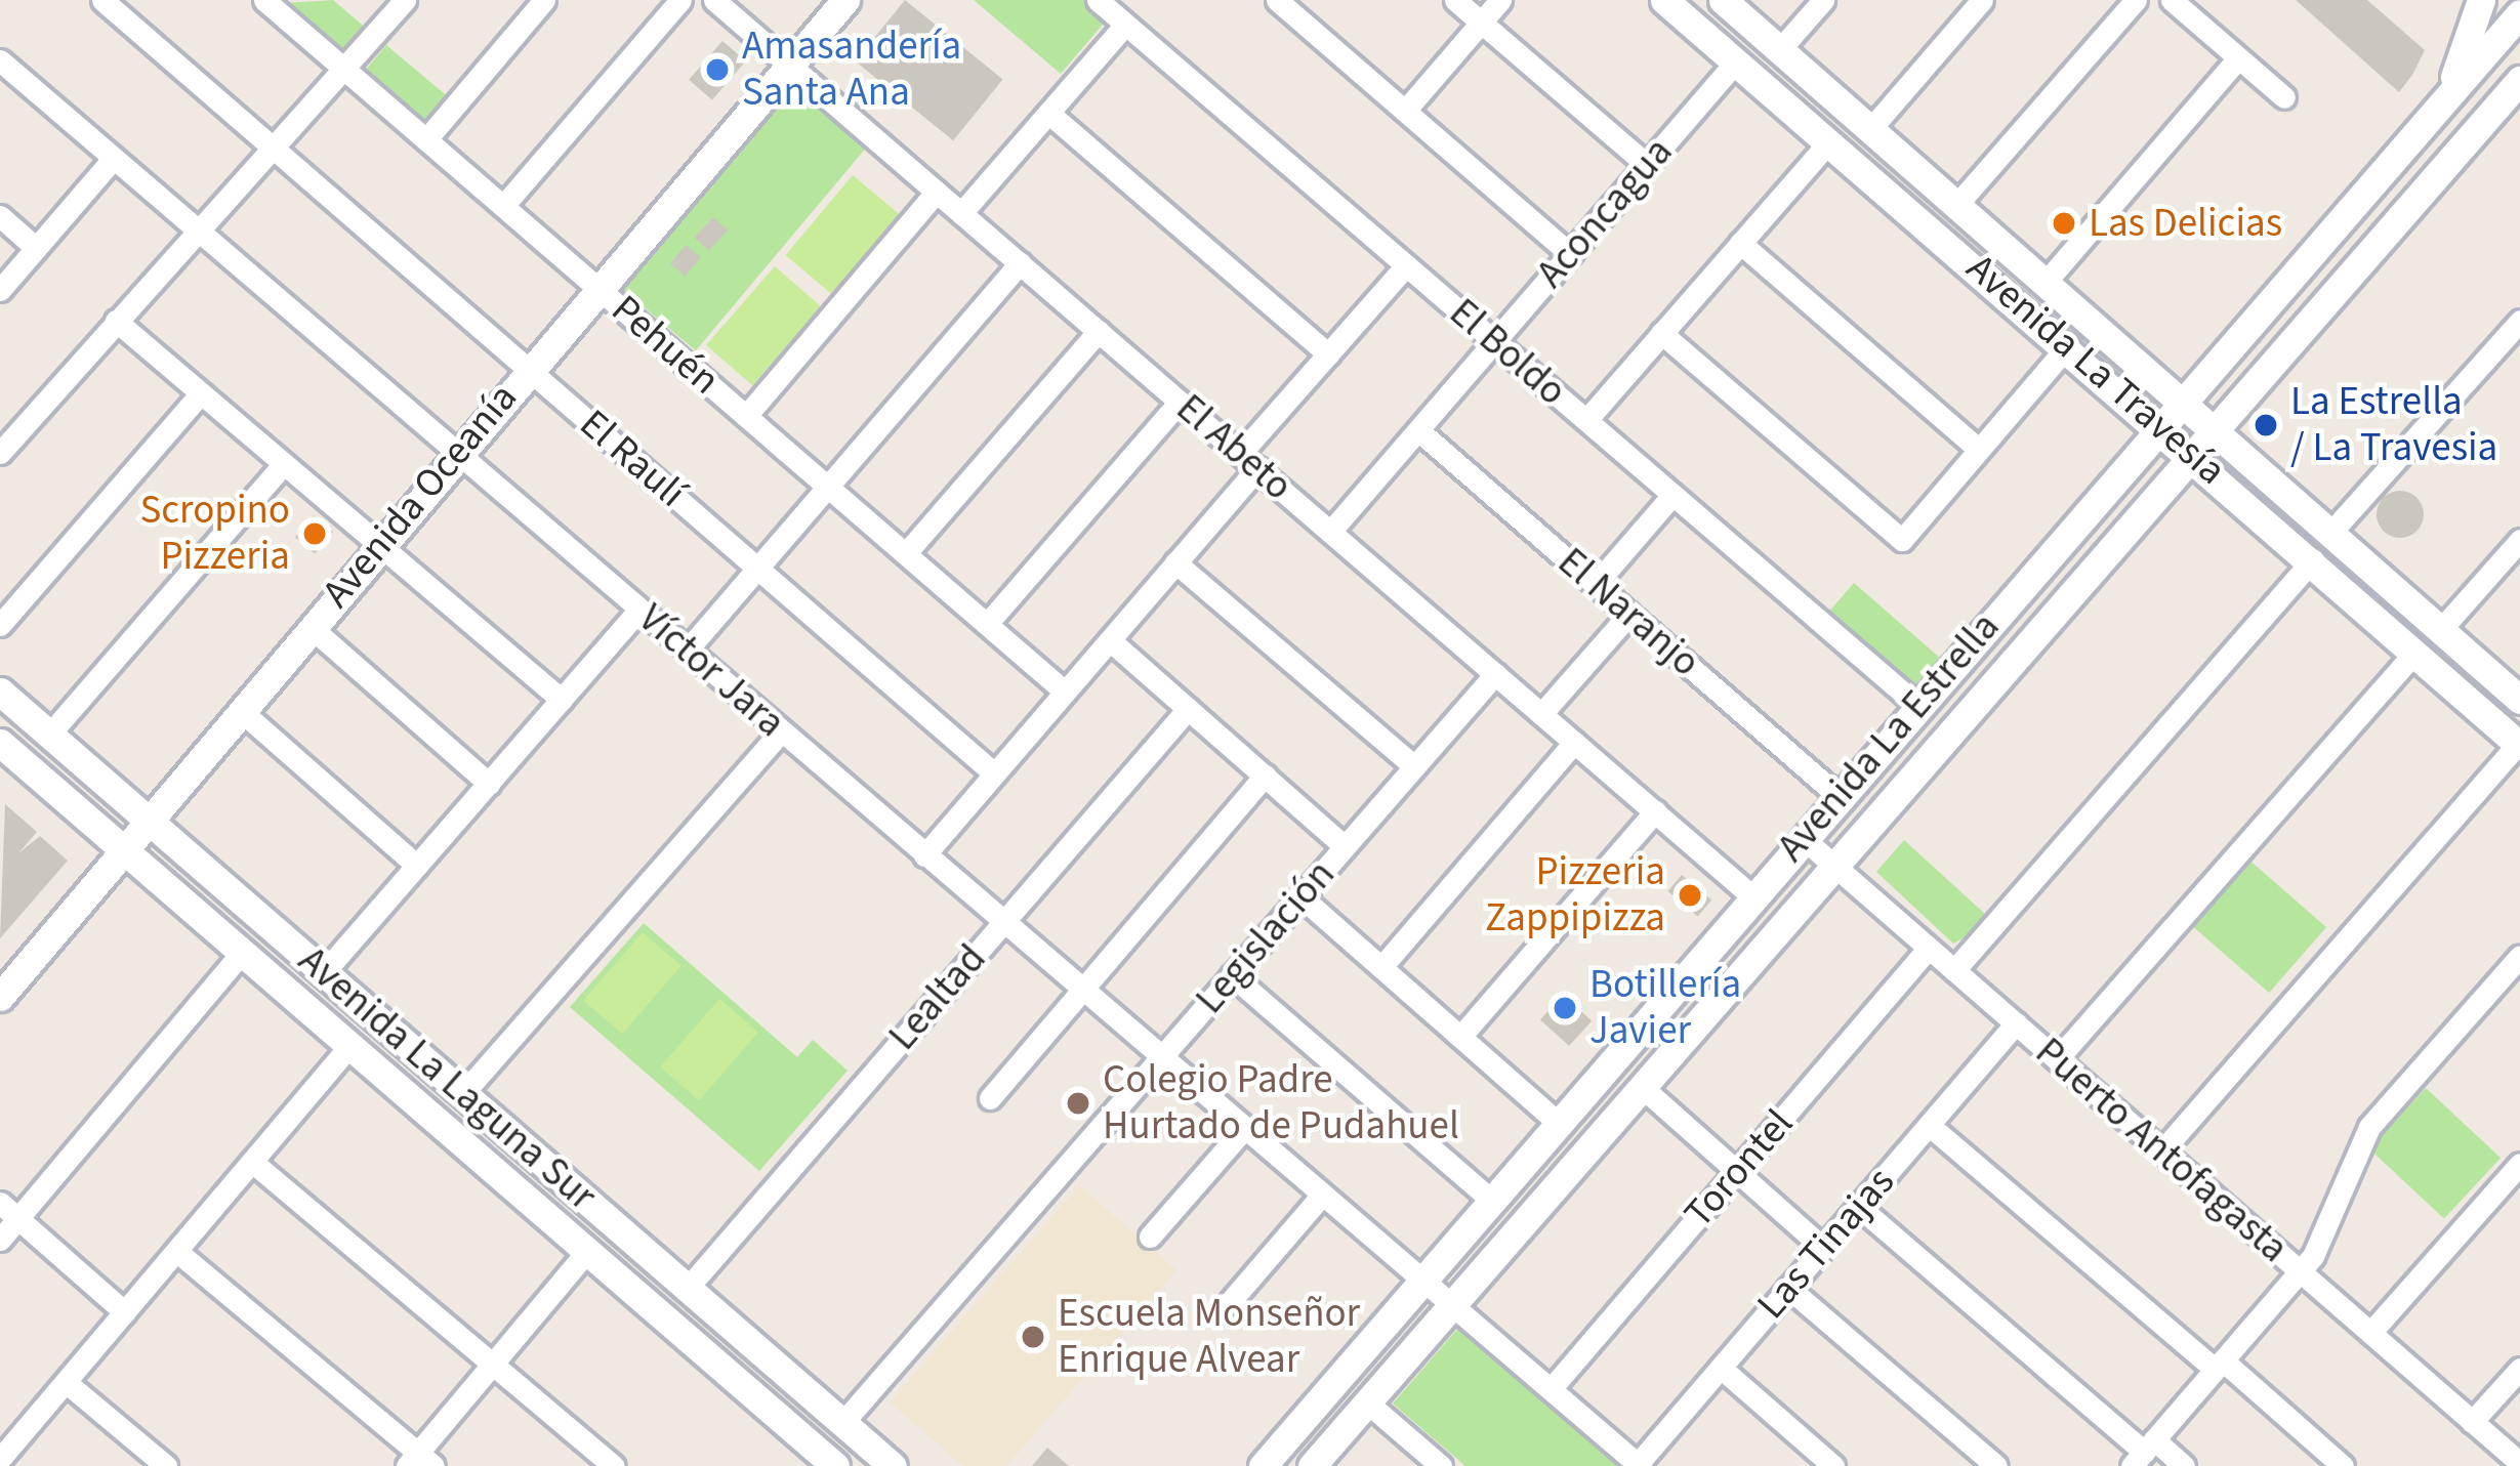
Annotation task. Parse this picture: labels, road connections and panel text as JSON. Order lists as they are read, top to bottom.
{
  "streets": {
    "street": [
      "Aconcagua",
      "Pehuén",
      "El Boldo",
      "Avenida La Travesía",
      "El Abeto",
      "El Raulí",
      "Avenida Oceanía",
      "El Naranjo",
      "Víctor Jara",
      "Avenida La Estrella",
      "Legislación",
      "Lealtad",
      "Avenida La Laguna Sur",
      "Puerto Antofagasta",
      "Torontel",
      "Las Tinajas"
    ]
  },
  "crossings": [
    ["Aconcagua", "El Boldo"],
    ["Aconcagua", "Avenida La Travesía"],
    ["Aconcagua", "El Abeto"],
    ["Aconcagua", "El Naranjo"],
    ["Pehuén", "Avenida Oceanía"],
    ["El Boldo", "Avenida La Estrella"],
    ["Avenida La Travesía", "Avenida La Estrella"],
    ["El Abeto", "Avenida Oceanía"],
    ["El Abeto", "Avenida La Estrella"],
    ["El Abeto", "Legislación"],
    ["El Raulí", "Avenida Oceanía"],
    ["Avenida Oceanía", "Víctor Jara"],
    ["Avenida Oceanía", "Avenida La Laguna Sur"],
    ["El Naranjo", "Avenida La Estrella"],
    ["Víctor Jara", "Avenida La Estrella"],
    ["Víctor Jara", "Legislación"],
    ["Víctor Jara", "Lealtad"],
    ["Víctor Jara", "Torontel"],
    ["Víctor Jara", "Las Tinajas"],
    ["Avenida La Estrella", "Puerto Antofagasta"],
    ["Legislación", "Avenida La Laguna Sur"],
    ["Lealtad", "Avenida La Laguna Sur"],
    ["Puerto Antofagasta", "Torontel"],
    ["Puerto Antofagasta", "Las Tinajas"]
  ],
  "places": [
    "Amasandería Santa Ana",
    "Las Delicias",
    "La Estrella / La Travesia",
    "Scropino Pizzeria",
    "Pizzeria Zappipizza",
    "Botillería Javier",
    "Colegio Padre Hurtado de Pudahuel",
    "Escuela Monseñor Enrique Alvear"
  ]
}
